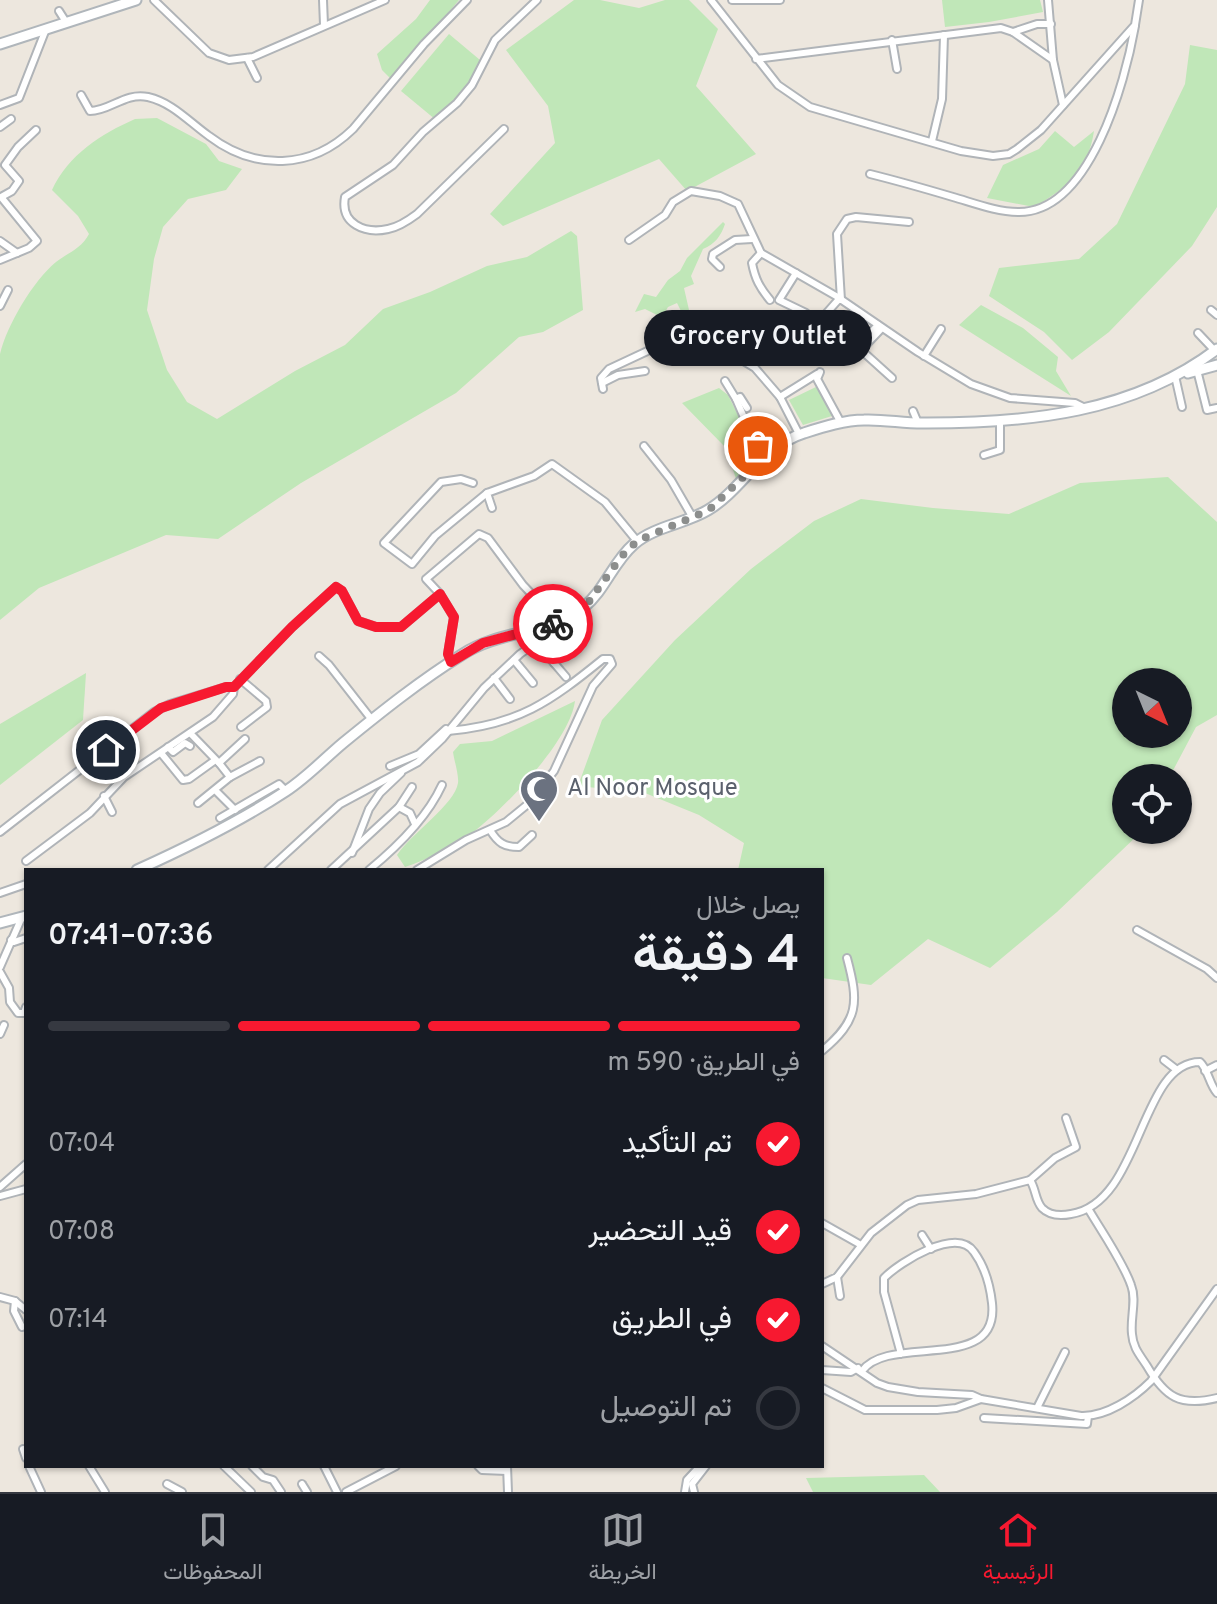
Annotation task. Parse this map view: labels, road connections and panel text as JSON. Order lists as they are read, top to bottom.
{
  "places": {
    "other": ["Grocery Outlet"],
    "mosque": ["Al Noor Mosque"]
  },
  "north": "bottom right",
  "page": {
    "bubble": "Grocery Outlet",
    "heading": ["4 دقيقة", "يصل خلال", "07:36–07:41"],
    "bar": "في الطريق · 590 m",
    "list": [
      ["تم التأكيد", "07:04"],
      ["قيد التحضير", "07:08"],
      ["في الطريق", "07:14"],
      "تم التوصيل"
    ],
    "tabs": ["الرئيسية", "الخريطة", "المحفوظات"]
  }
}
